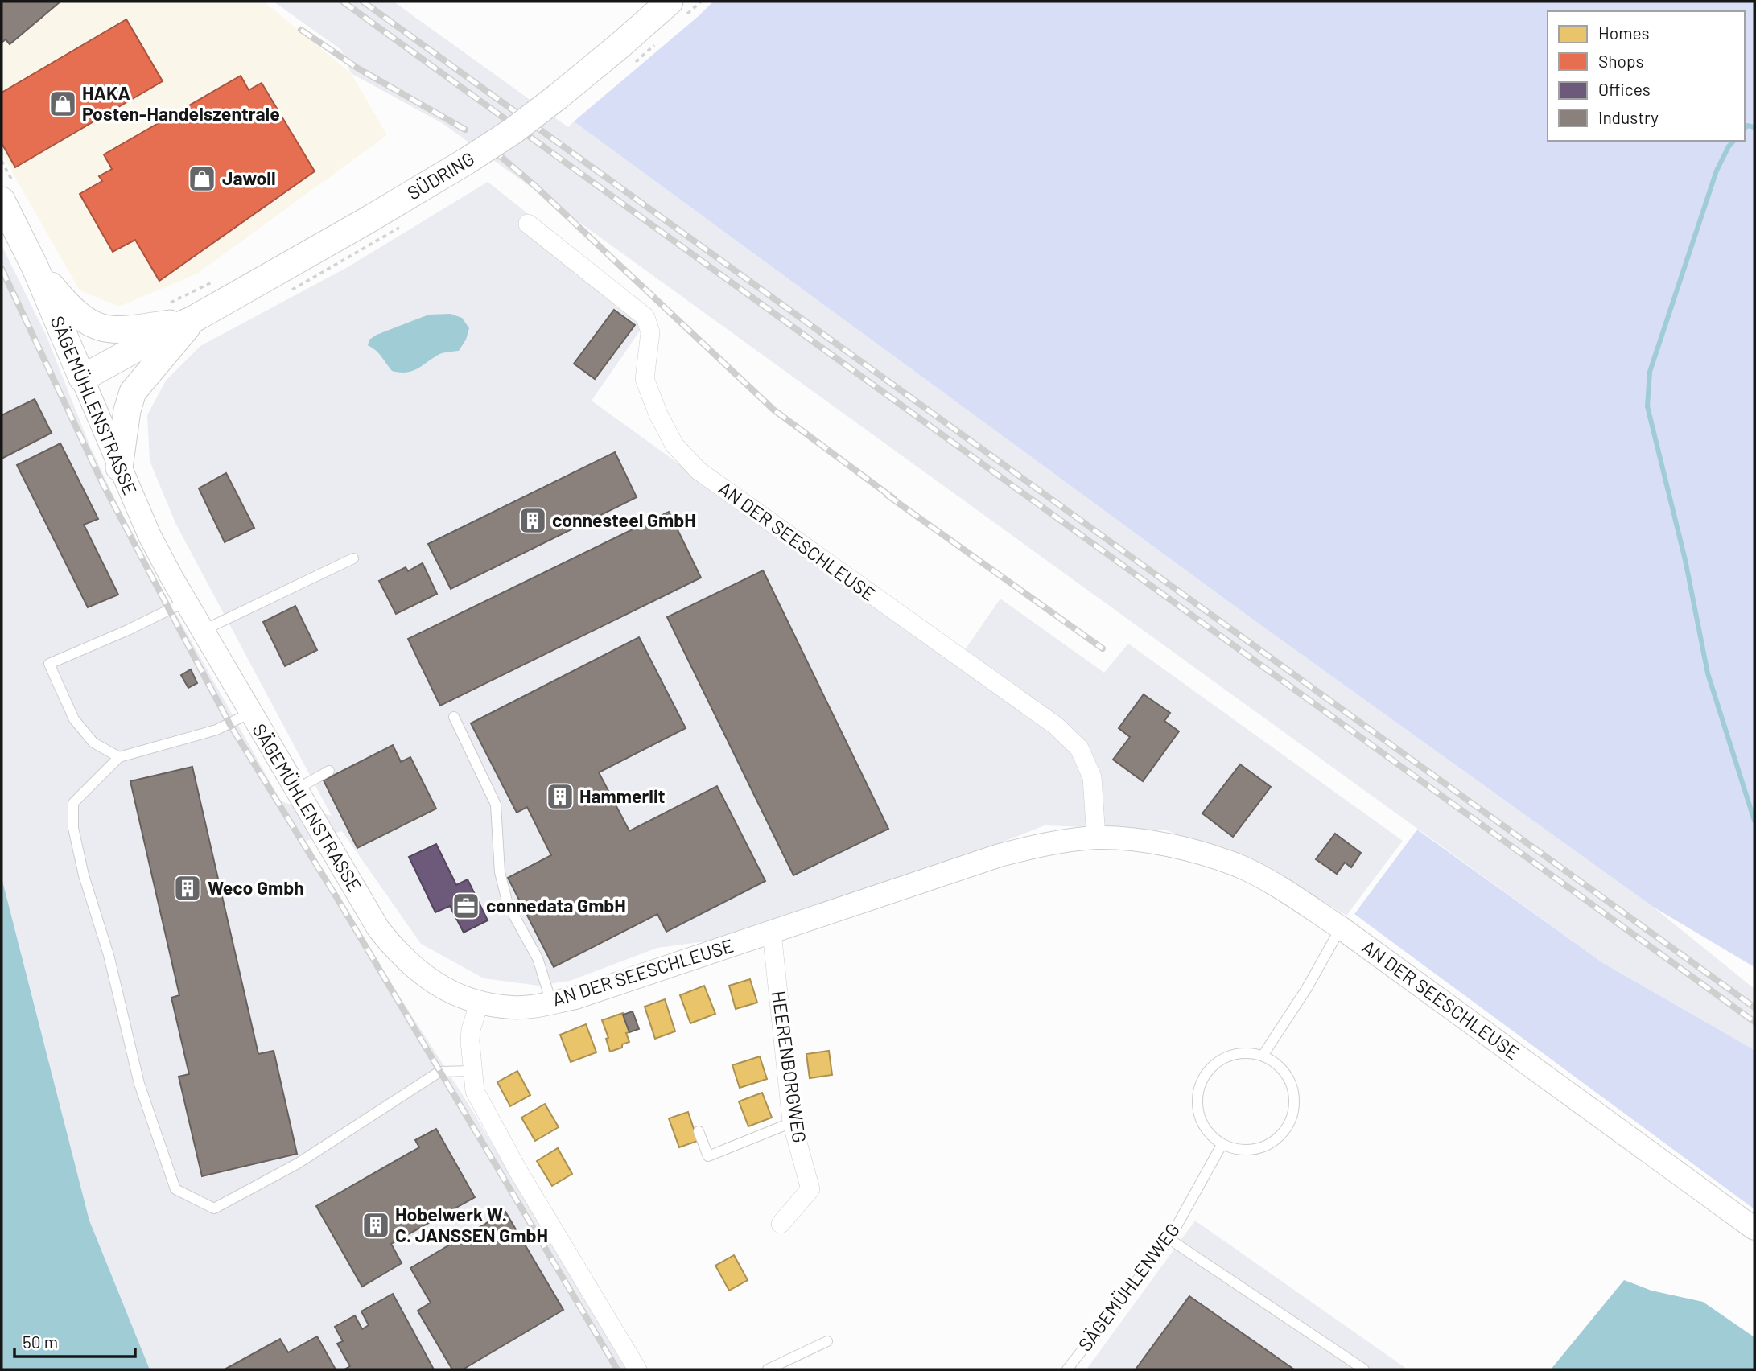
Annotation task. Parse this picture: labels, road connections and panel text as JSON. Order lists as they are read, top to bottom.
{
  "streets": {
    "main road": ["SÜDRING", "SÄGEMÜHLENSTRASSE"],
    "street": ["AN DER SEESCHLEUSE", "HEERENBORGWEG"],
    "lane": ["SÄGEMÜHLENWEG"]
  },
  "crossings": [
    ["SÜDRING", "SÄGEMÜHLENSTRASSE"],
    ["SÄGEMÜHLENSTRASSE", "AN DER SEESCHLEUSE"],
    ["AN DER SEESCHLEUSE", "HEERENBORGWEG"]
  ],
  "places": {
    "shop": ["HAKA Posten-Handelszentrale", "Jawoll"],
    "building": [
      "connesteel GmbH",
      "Hammerlit",
      "Weco Gmbh",
      "Hobelwerk W. C. JANSSEN GmbH"
    ],
    "office": ["connedata GmbH"]
  },
  "legend": [
    "Homes",
    "Shops",
    "Offices",
    "Industry"
  ],
  "scale_bar": "50 m"
}
